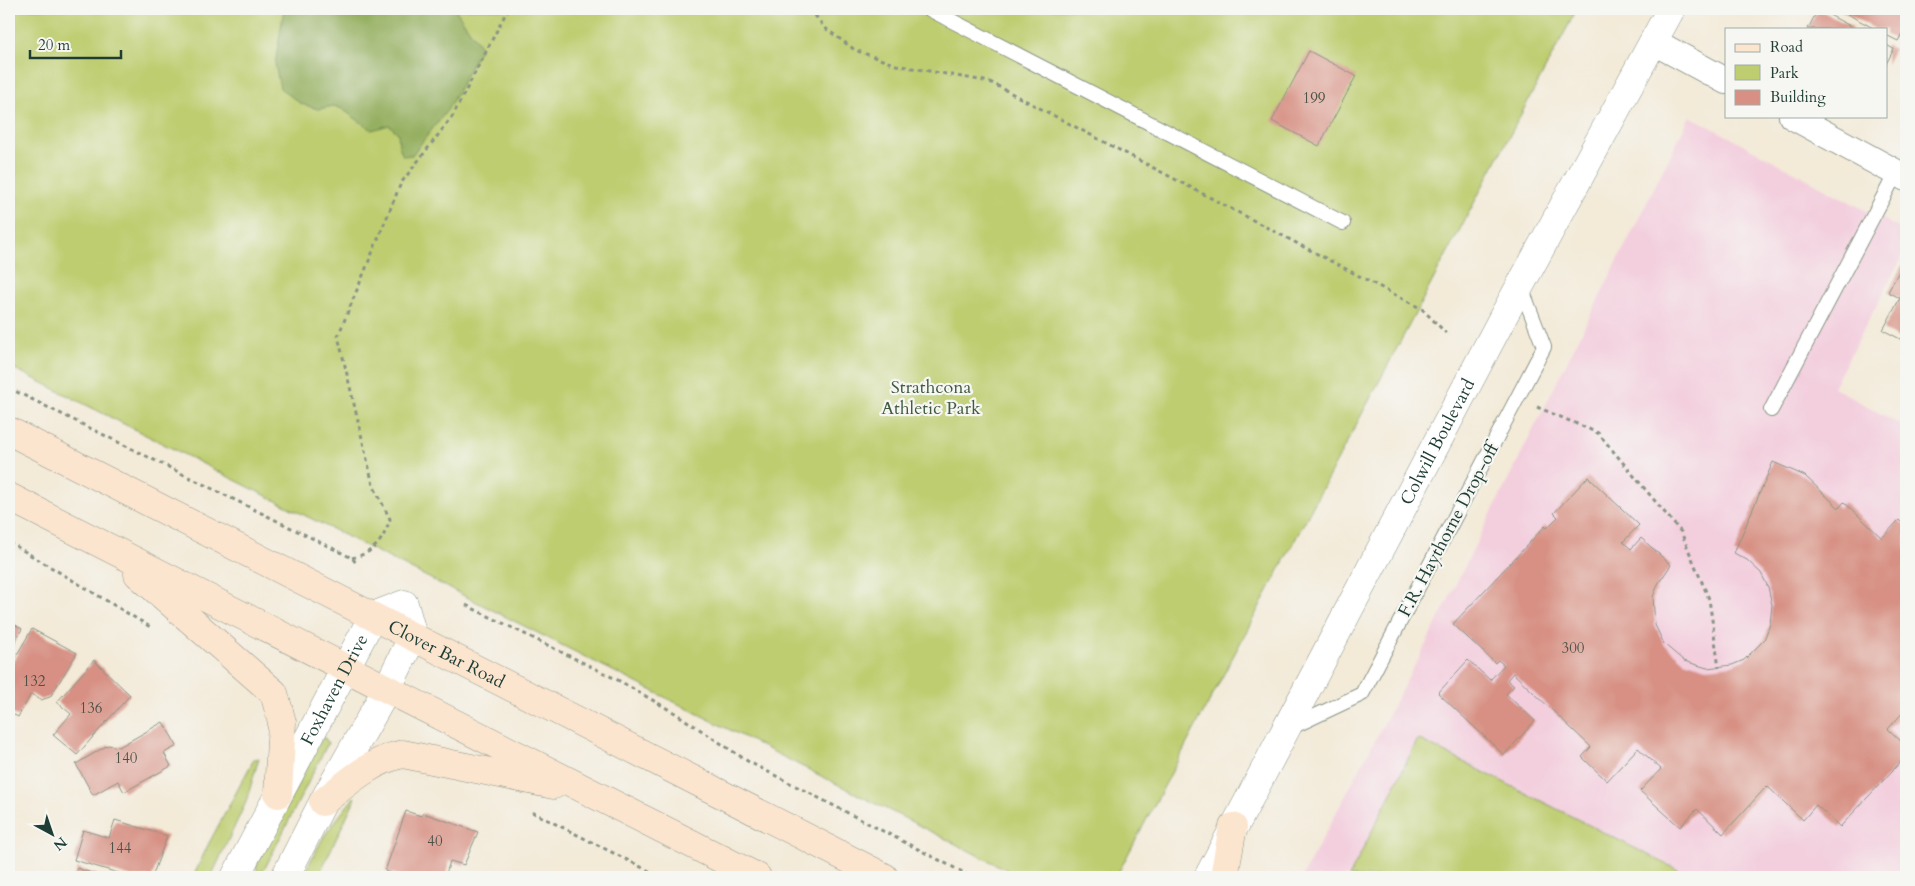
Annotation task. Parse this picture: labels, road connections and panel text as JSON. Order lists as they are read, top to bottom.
{
  "streets": {
    "main road": ["Clover Bar Road"],
    "street": ["Colwill Boulevard", "Foxhaven Drive"],
    "lane": ["F.R. Haythorne Drop-off"]
  },
  "crossings": [
    ["Colwill Boulevard", "F.R. Haythorne Drop-off"],
    ["Clover Bar Road", "Foxhaven Drive"]
  ],
  "parks": ["Strathcona Athletic Park"],
  "house_numbers": [
    "199",
    "300",
    "132",
    "136",
    "140",
    "40",
    "144"
  ],
  "legend": ["Road", "Park", "Building"],
  "scale_bar": "20 m",
  "north": "bottom right"
}
